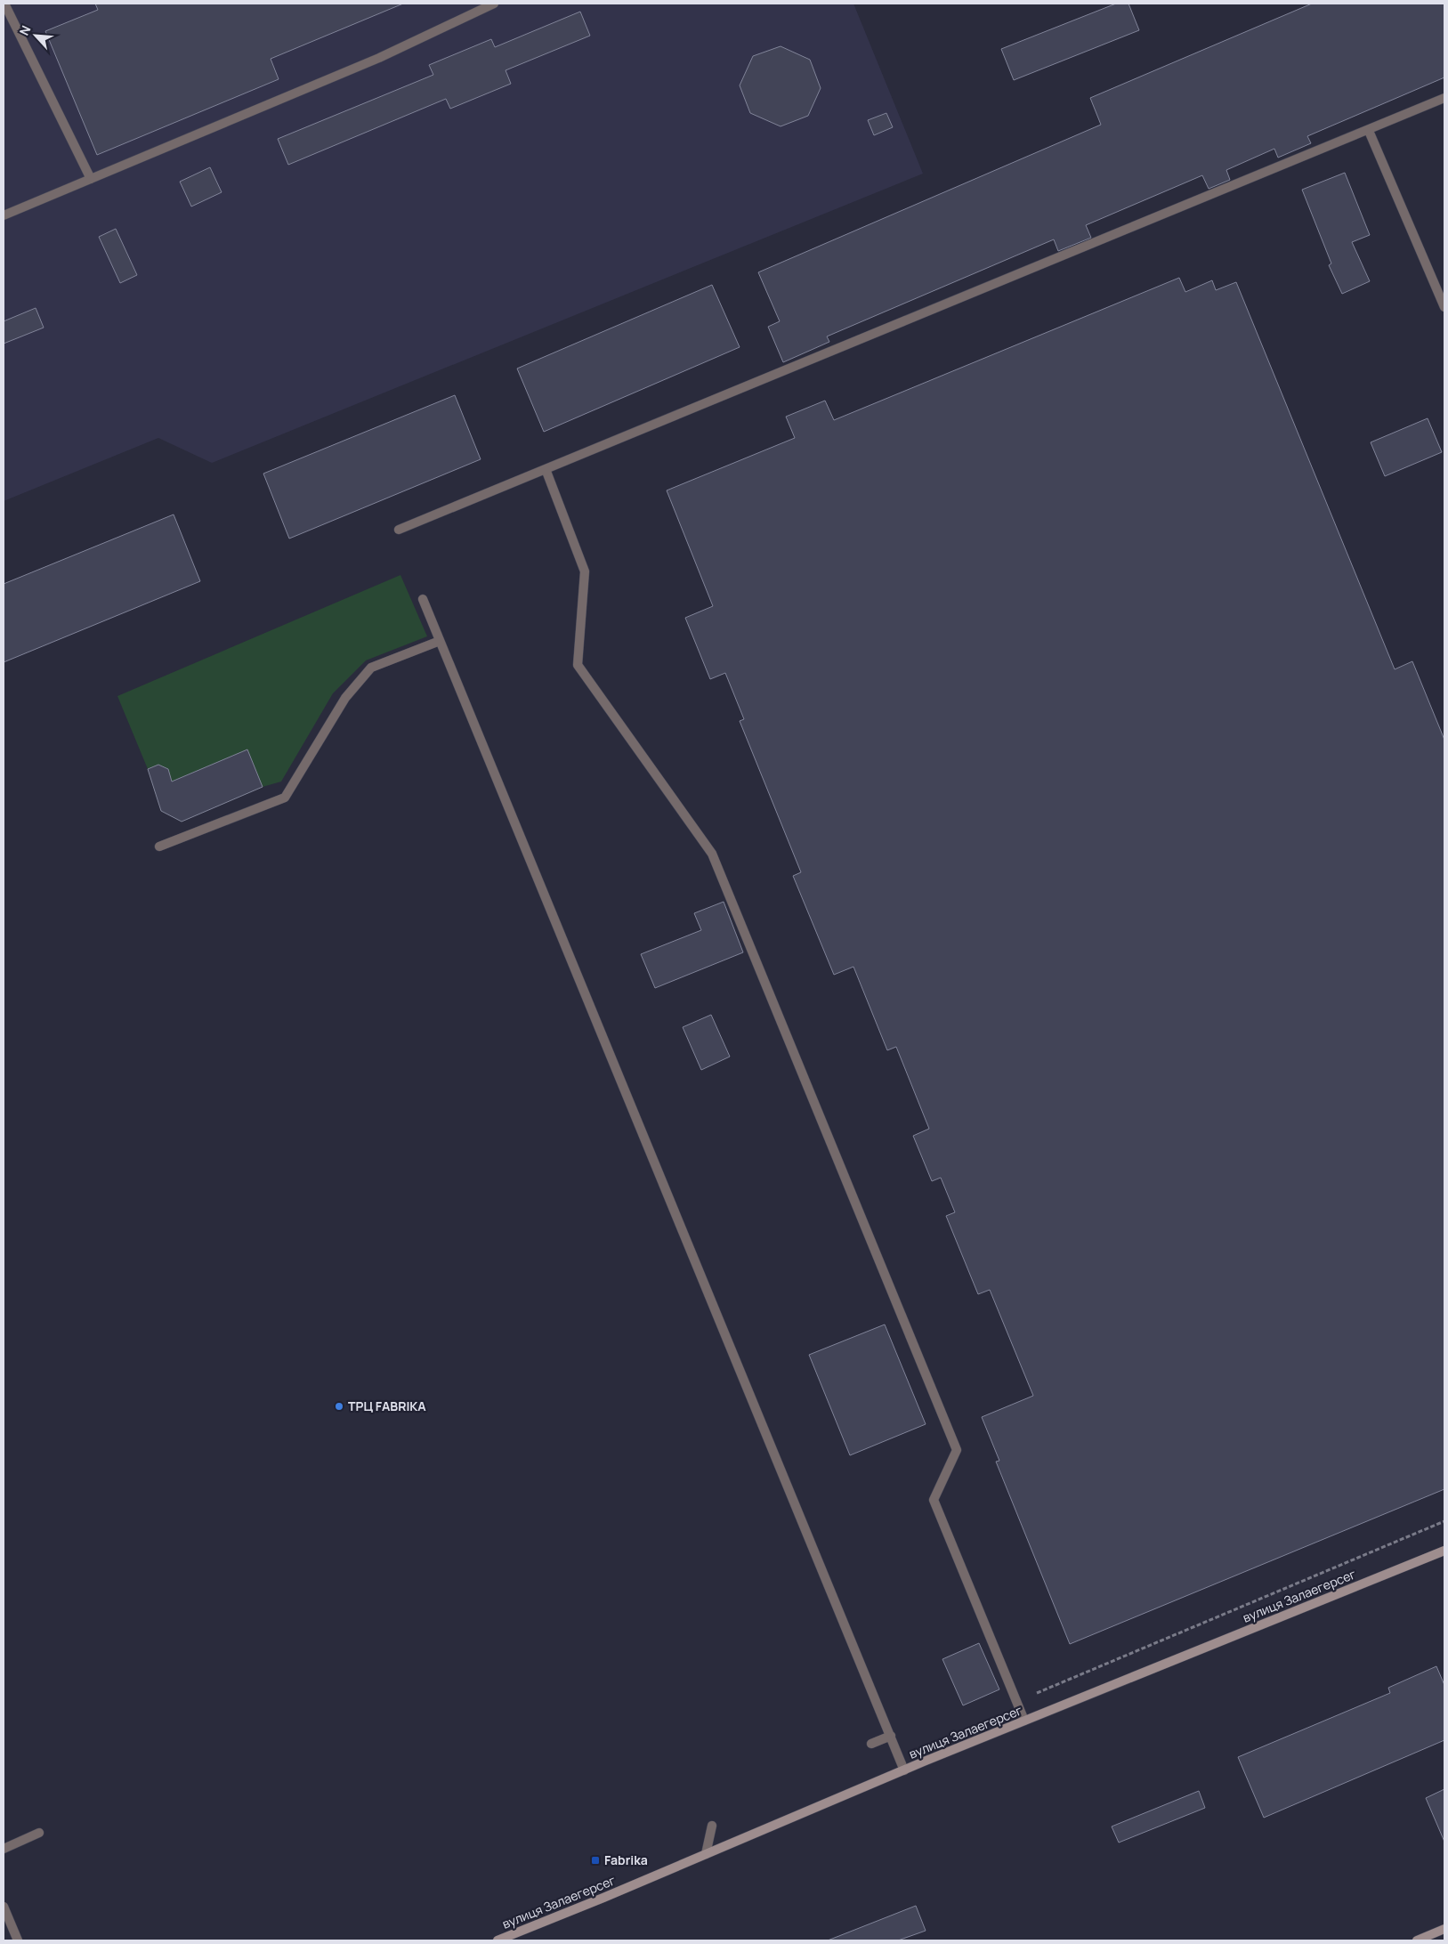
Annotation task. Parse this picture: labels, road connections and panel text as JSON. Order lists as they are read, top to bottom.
{
  "streets": {
    "main road": ["вулиця Залаегерсег"]
  },
  "places": {
    "other": ["ТРЦ FABRIKA"],
    "transit": ["Fabrika"]
  },
  "north": "top left"
}
